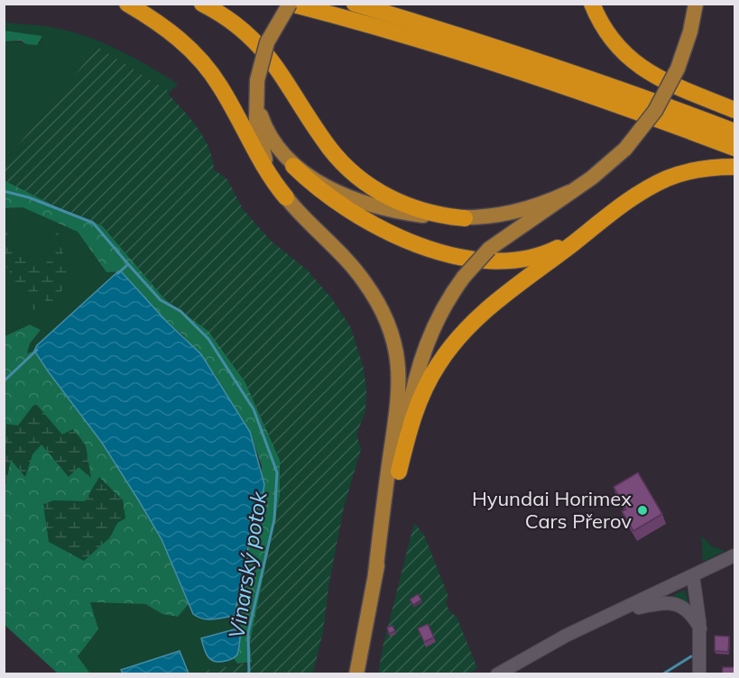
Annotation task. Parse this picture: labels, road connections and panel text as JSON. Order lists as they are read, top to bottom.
{
  "water": ["Vinarský potok"],
  "places": ["Hyundai Horimex Cars Přerov"]
}
